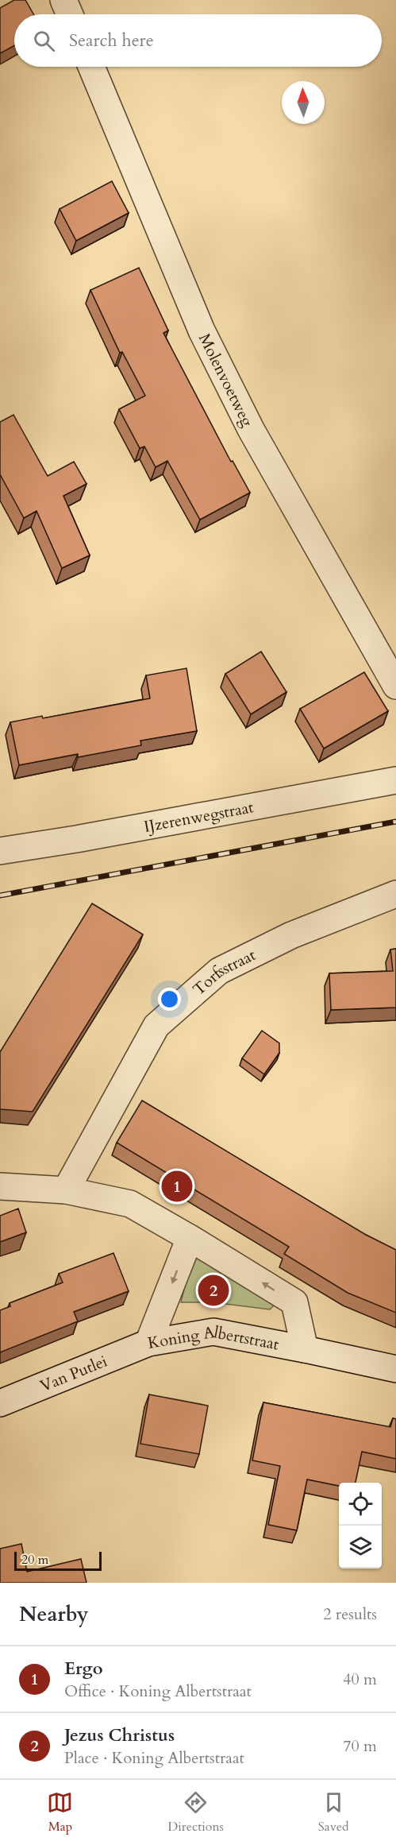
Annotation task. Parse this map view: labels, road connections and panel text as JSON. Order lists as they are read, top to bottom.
{
  "streets": {
    "street": [
      "Molenvoetweg",
      "IJzerenwegstraat",
      "Torfsstraat",
      "Koning Albertstraat",
      "Van Putlei"
    ]
  },
  "crossings": [
    ["Torfsstraat", "Koning Albertstraat"],
    ["Koning Albertstraat", "Van Putlei"]
  ],
  "scale_bar": "20 m",
  "north": "top",
  "page": {
    "search": "Search here",
    "pins": ["1", "2"],
    "scale": "20 m",
    "heading": ["Nearby", "2 results"],
    "list": [
      {
        "mark": "1",
        "name": "Ergo",
        "note": "Office · Koning Albertstraat",
        "value": "40 m"
      },
      {
        "mark": "2",
        "name": "Jezus Christus",
        "note": "Place · Koning Albertstraat",
        "value": "70 m"
      }
    ],
    "nav": ["Map", "Directions", "Saved"]
  }
}
